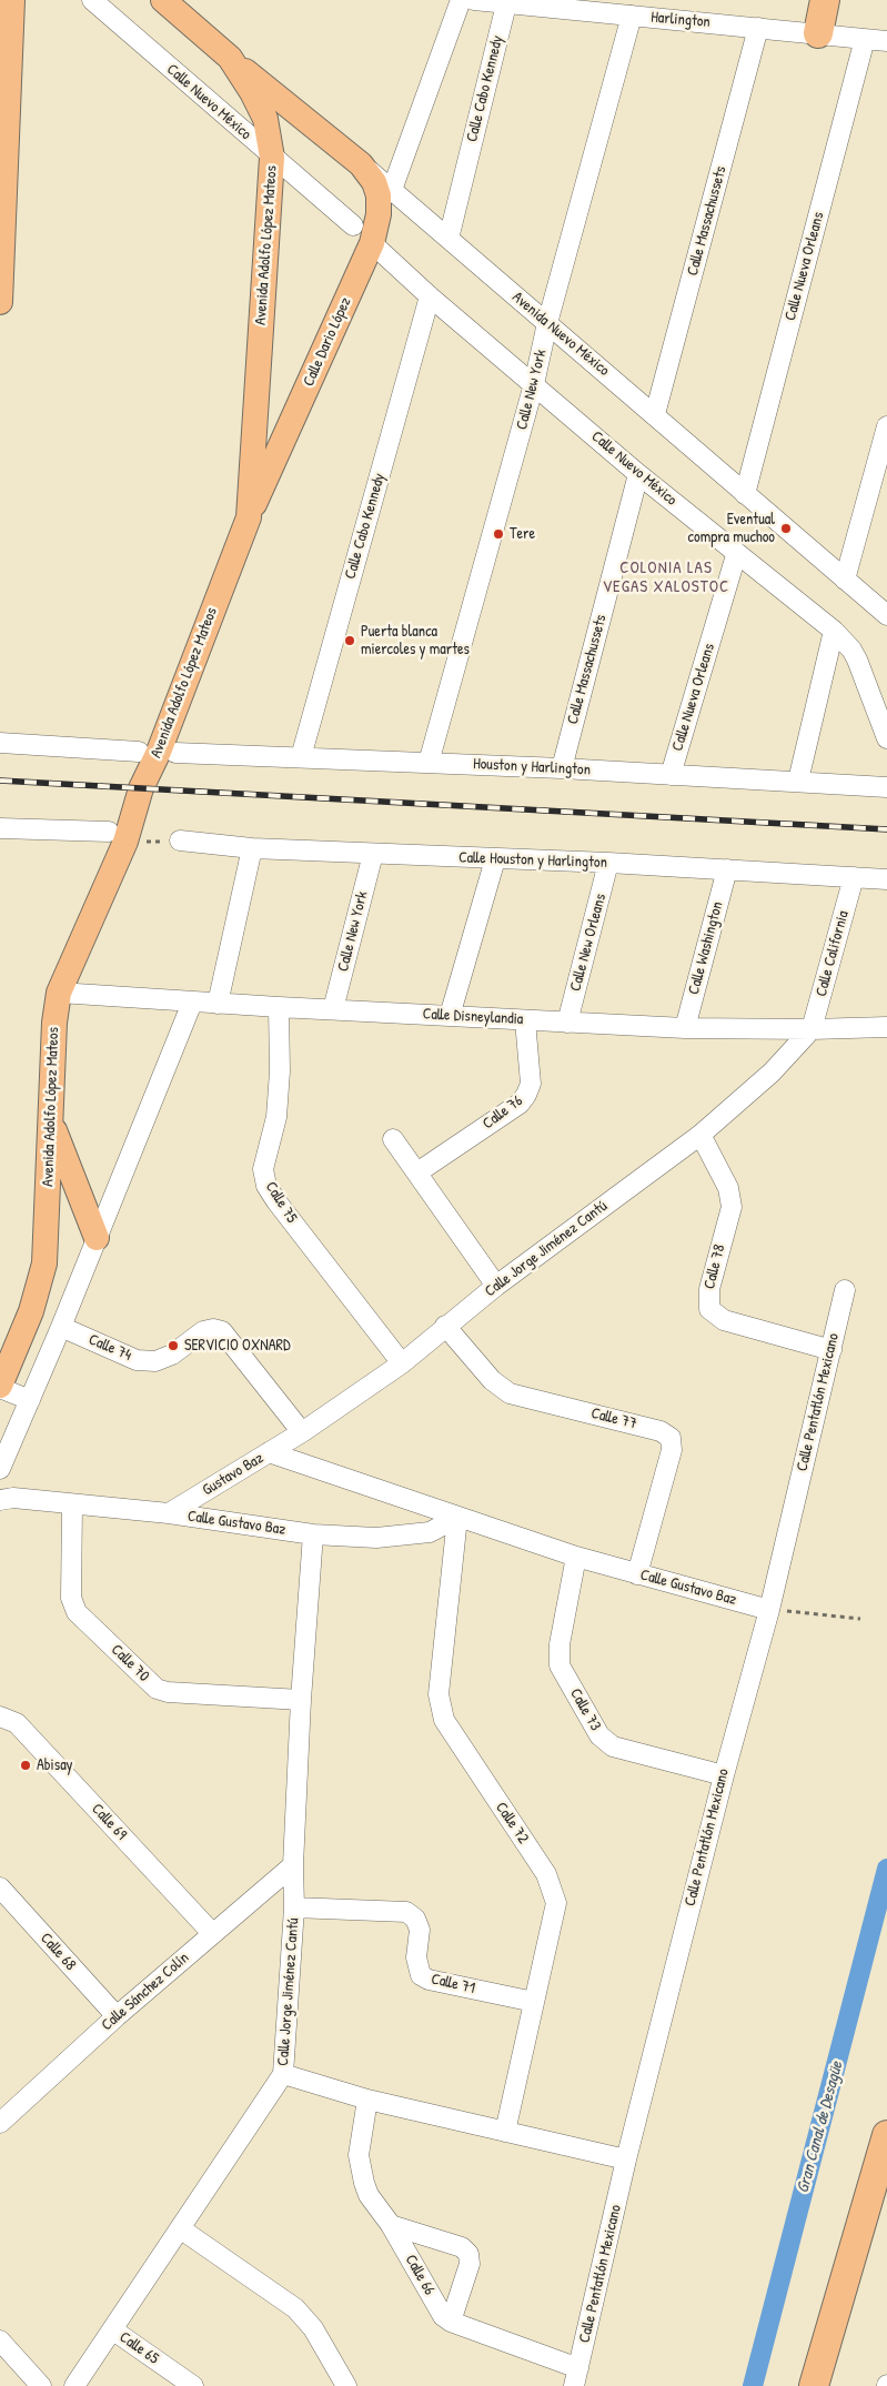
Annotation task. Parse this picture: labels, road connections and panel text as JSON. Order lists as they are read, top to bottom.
{
  "streets": {
    "main road": ["Avenida Adolfo López Mateos", "Avenida Nuevo México", "Calle Dario López"],
    "street": [
      "Harlington",
      "Calle Cabo Kennedy",
      "Calle Nuevo México",
      "Calle Massachussets",
      "Calle Nueva Orleans",
      "Calle New York",
      "Houston y Harlington",
      "Calle Houston y Harlington",
      "Calle New Orleans",
      "Calle Washington",
      "Calle California",
      "Calle Disneylandia",
      "Calle 76",
      "Calle 75",
      "Calle Jorge Jiménez Cantú",
      "Calle 78",
      "Calle 74",
      "Calle Pentatlón Mexicano",
      "Calle 77",
      "Gustavo Baz",
      "Calle Gustavo Baz",
      "Calle 70",
      "Calle 73",
      "Calle 69",
      "Calle 72",
      "Calle 68",
      "Calle 71",
      "Calle Sánchez Colín",
      "Calle 66",
      "Calle 65"
    ]
  },
  "crossings": [
    ["Harlington", "Calle Cabo Kennedy"],
    ["Harlington", "Calle Massachussets"],
    ["Harlington", "Calle Nueva Orleans"],
    ["Harlington", "Calle New York"],
    ["Calle Cabo Kennedy", "Calle Nuevo México"],
    ["Calle Cabo Kennedy", "Avenida Nuevo México"],
    ["Calle Cabo Kennedy", "Houston y Harlington"],
    ["Calle Nuevo México", "Calle Massachussets"],
    ["Calle Nuevo México", "Avenida Adolfo López Mateos"],
    ["Calle Nuevo México", "Calle Nueva Orleans"],
    ["Calle Nuevo México", "Calle Dario López"],
    ["Calle Nuevo México", "Calle New York"],
    ["Calle Massachussets", "Avenida Nuevo México"],
    ["Calle Massachussets", "Houston y Harlington"],
    ["Avenida Adolfo López Mateos", "Avenida Nuevo México"],
    ["Avenida Adolfo López Mateos", "Calle Dario López"],
    ["Avenida Adolfo López Mateos", "Calle Disneylandia"],
    ["Calle Nueva Orleans", "Avenida Nuevo México"],
    ["Calle Nueva Orleans", "Houston y Harlington"],
    ["Avenida Nuevo México", "Calle Dario López"],
    ["Avenida Nuevo México", "Calle New York"],
    ["Calle New York", "Houston y Harlington"],
    ["Calle New York", "Calle Houston y Harlington"],
    ["Calle New York", "Calle Disneylandia"],
    ["Calle Houston y Harlington", "Calle New Orleans"],
    ["Calle Houston y Harlington", "Calle Washington"],
    ["Calle Houston y Harlington", "Calle California"],
    ["Calle New Orleans", "Calle Disneylandia"],
    ["Calle Washington", "Calle Disneylandia"],
    ["Calle California", "Calle Disneylandia"],
    ["Calle California", "Calle Jorge Jiménez Cantú"],
    ["Calle Disneylandia", "Calle 76"],
    ["Calle Disneylandia", "Calle 75"],
    ["Calle Disneylandia", "Calle Jorge Jiménez Cantú"],
    ["Calle 75", "Calle Jorge Jiménez Cantú"],
    ["Calle Jorge Jiménez Cantú", "Calle 78"],
    ["Calle Jorge Jiménez Cantú", "Calle 74"],
    ["Calle Jorge Jiménez Cantú", "Calle 77"],
    ["Calle Jorge Jiménez Cantú", "Gustavo Baz"],
    ["Calle Jorge Jiménez Cantú", "Calle Gustavo Baz"],
    ["Calle Jorge Jiménez Cantú", "Calle 70"],
    ["Calle Jorge Jiménez Cantú", "Calle 71"],
    ["Calle Jorge Jiménez Cantú", "Calle Sánchez Colín"],
    ["Calle Jorge Jiménez Cantú", "Calle 65"],
    ["Calle 78", "Calle Pentatlón Mexicano"],
    ["Calle Pentatlón Mexicano", "Calle Gustavo Baz"],
    ["Calle Pentatlón Mexicano", "Calle 73"],
    ["Calle 77", "Calle Gustavo Baz"],
    ["Gustavo Baz", "Calle Gustavo Baz"],
    ["Calle Gustavo Baz", "Calle 70"],
    ["Calle Gustavo Baz", "Calle 73"],
    ["Calle Gustavo Baz", "Calle 72"],
    ["Calle 69", "Calle Sánchez Colín"],
    ["Calle 72", "Calle 71"],
    ["Calle 68", "Calle Sánchez Colín"]
  ],
  "districts": ["COLONIA LAS VEGAS XALOSTOC"],
  "water": ["Gran Canal de Desagüe"],
  "places": [
    "Eventual compra muchoo",
    "Tere",
    "Puerta blanca miercoles y martes",
    "SERVICIO OXNARD",
    "Abisay"
  ]
}
